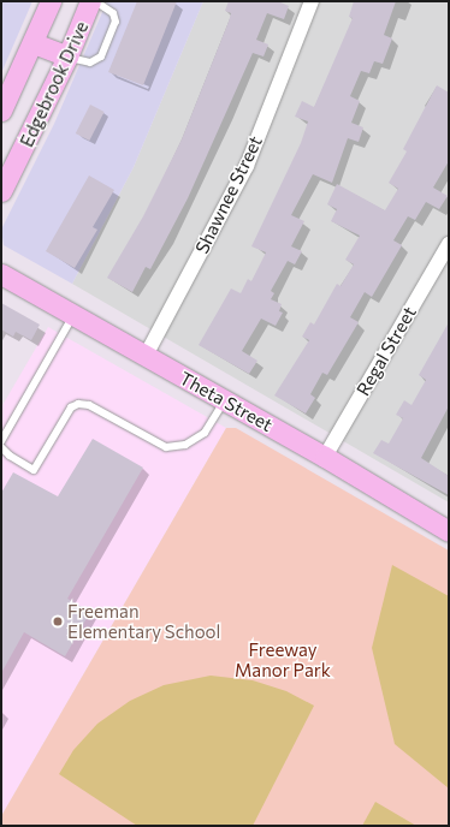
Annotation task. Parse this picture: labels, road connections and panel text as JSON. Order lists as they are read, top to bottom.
{
  "streets": {
    "street": [
      "Edgebrook Drive",
      "Shawnee Street",
      "Regal Street",
      "Theta Street"
    ]
  },
  "crossings": [
    ["Shawnee Street", "Theta Street"],
    ["Regal Street", "Theta Street"]
  ],
  "parks": ["Freeway Manor Park"],
  "places": ["Freeman Elementary School"]
}
